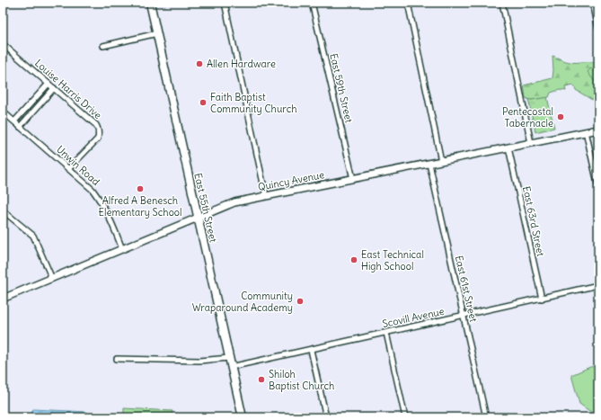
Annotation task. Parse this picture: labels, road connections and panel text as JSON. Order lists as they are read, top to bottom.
{
  "streets": {
    "main road": ["East 55th Street"],
    "street": [
      "East 59th Street",
      "Louise Harris Drive",
      "Unwin Road",
      "Quincy Avenue",
      "East 63rd Street",
      "East 61st Street",
      "Scovill Avenue"
    ]
  },
  "crossings": [
    ["East 59th Street", "Quincy Avenue"],
    ["Louise Harris Drive", "Unwin Road"],
    ["Unwin Road", "Quincy Avenue"],
    ["Quincy Avenue", "East 55th Street"],
    ["Quincy Avenue", "East 63rd Street"],
    ["Quincy Avenue", "East 61st Street"],
    ["East 55th Street", "Scovill Avenue"],
    ["East 63rd Street", "Scovill Avenue"],
    ["East 61st Street", "Scovill Avenue"]
  ],
  "places": [
    "Allen Hardware",
    "Faith Baptist Community Church",
    "Pentecostal Tabernacle",
    "Alfred A Benesch Elementary School",
    "East Technical High School",
    "Community Wraparound Academy",
    "Shiloh Baptist Church"
  ]
}
